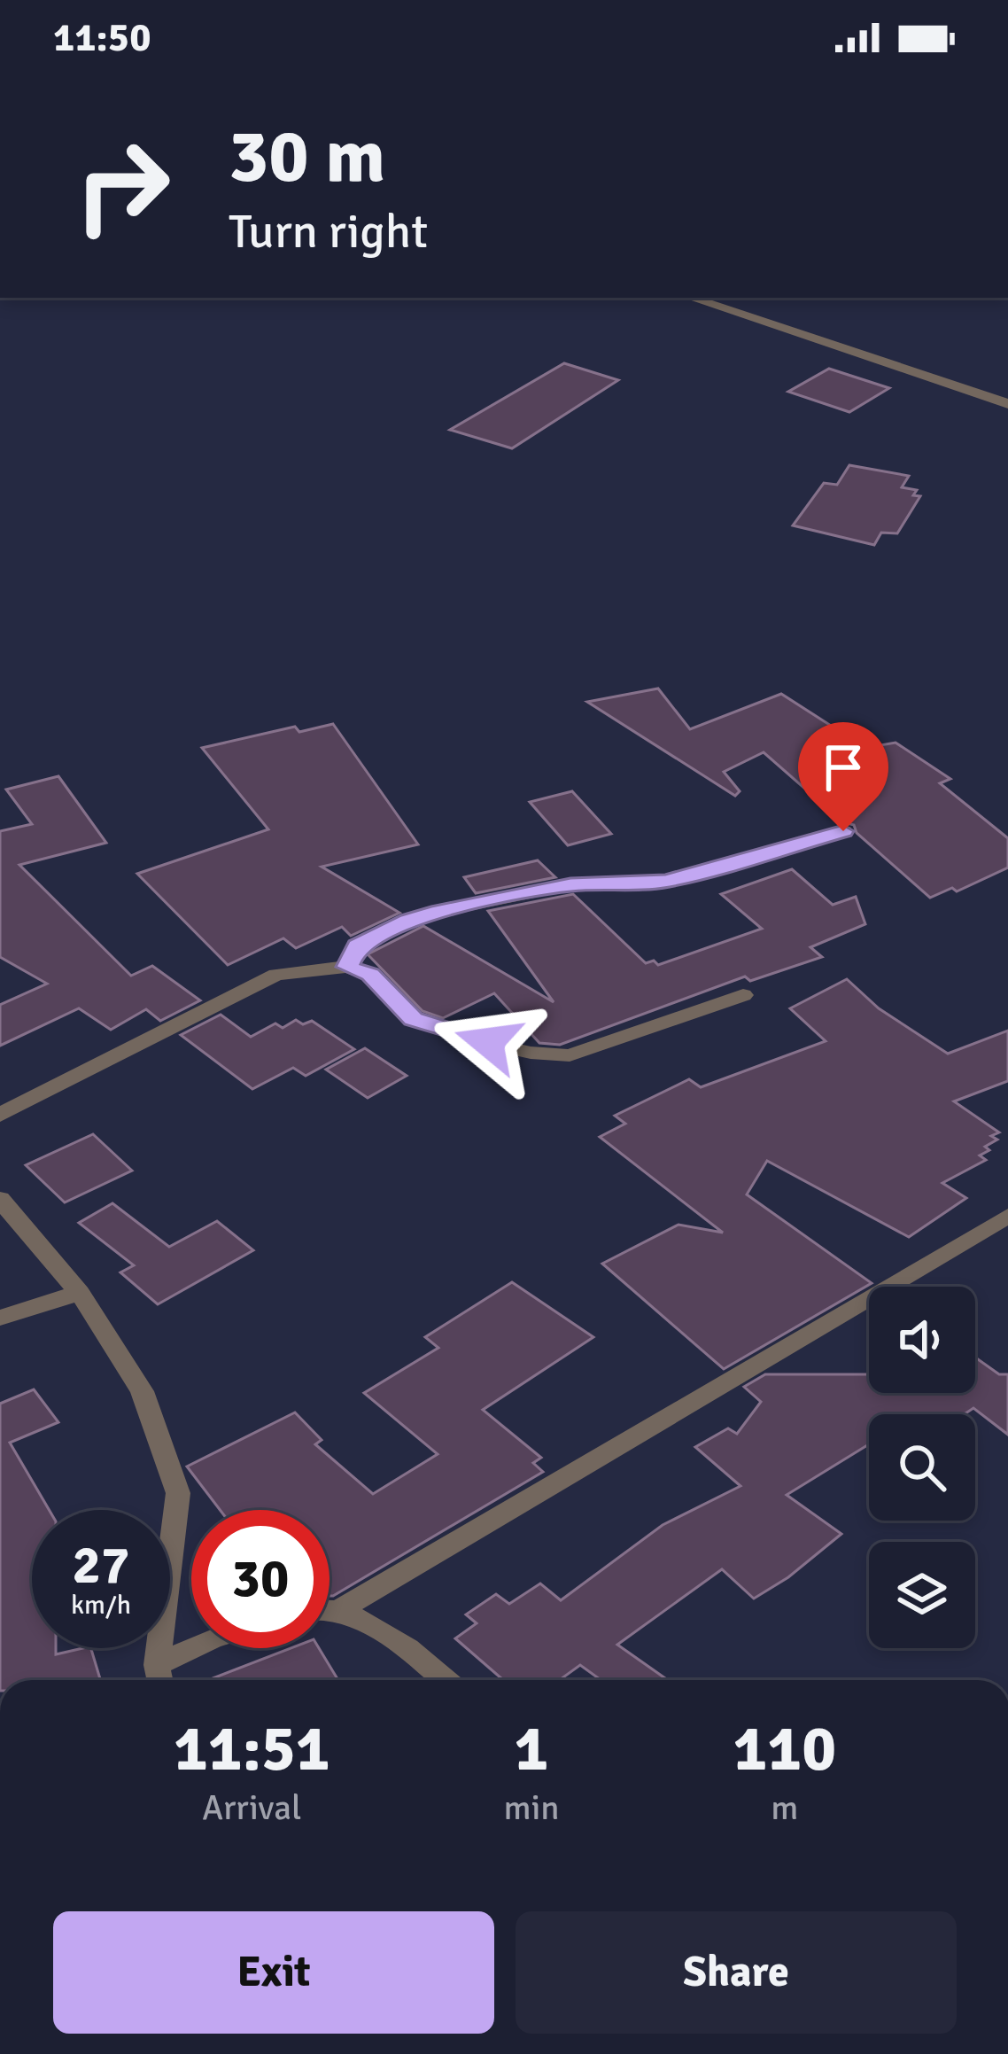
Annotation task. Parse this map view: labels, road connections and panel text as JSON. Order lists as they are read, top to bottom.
{
  "page": {
    "status": "11:50",
    "turn": ["30 m", "Turn right"],
    "speed": "27 km/h",
    "limit": "30",
    "eta": [
      "11:51",
      "Arrival",
      "1",
      "min",
      "110",
      "m"
    ],
    "buttons": ["Exit", "Share"]
  }
}
